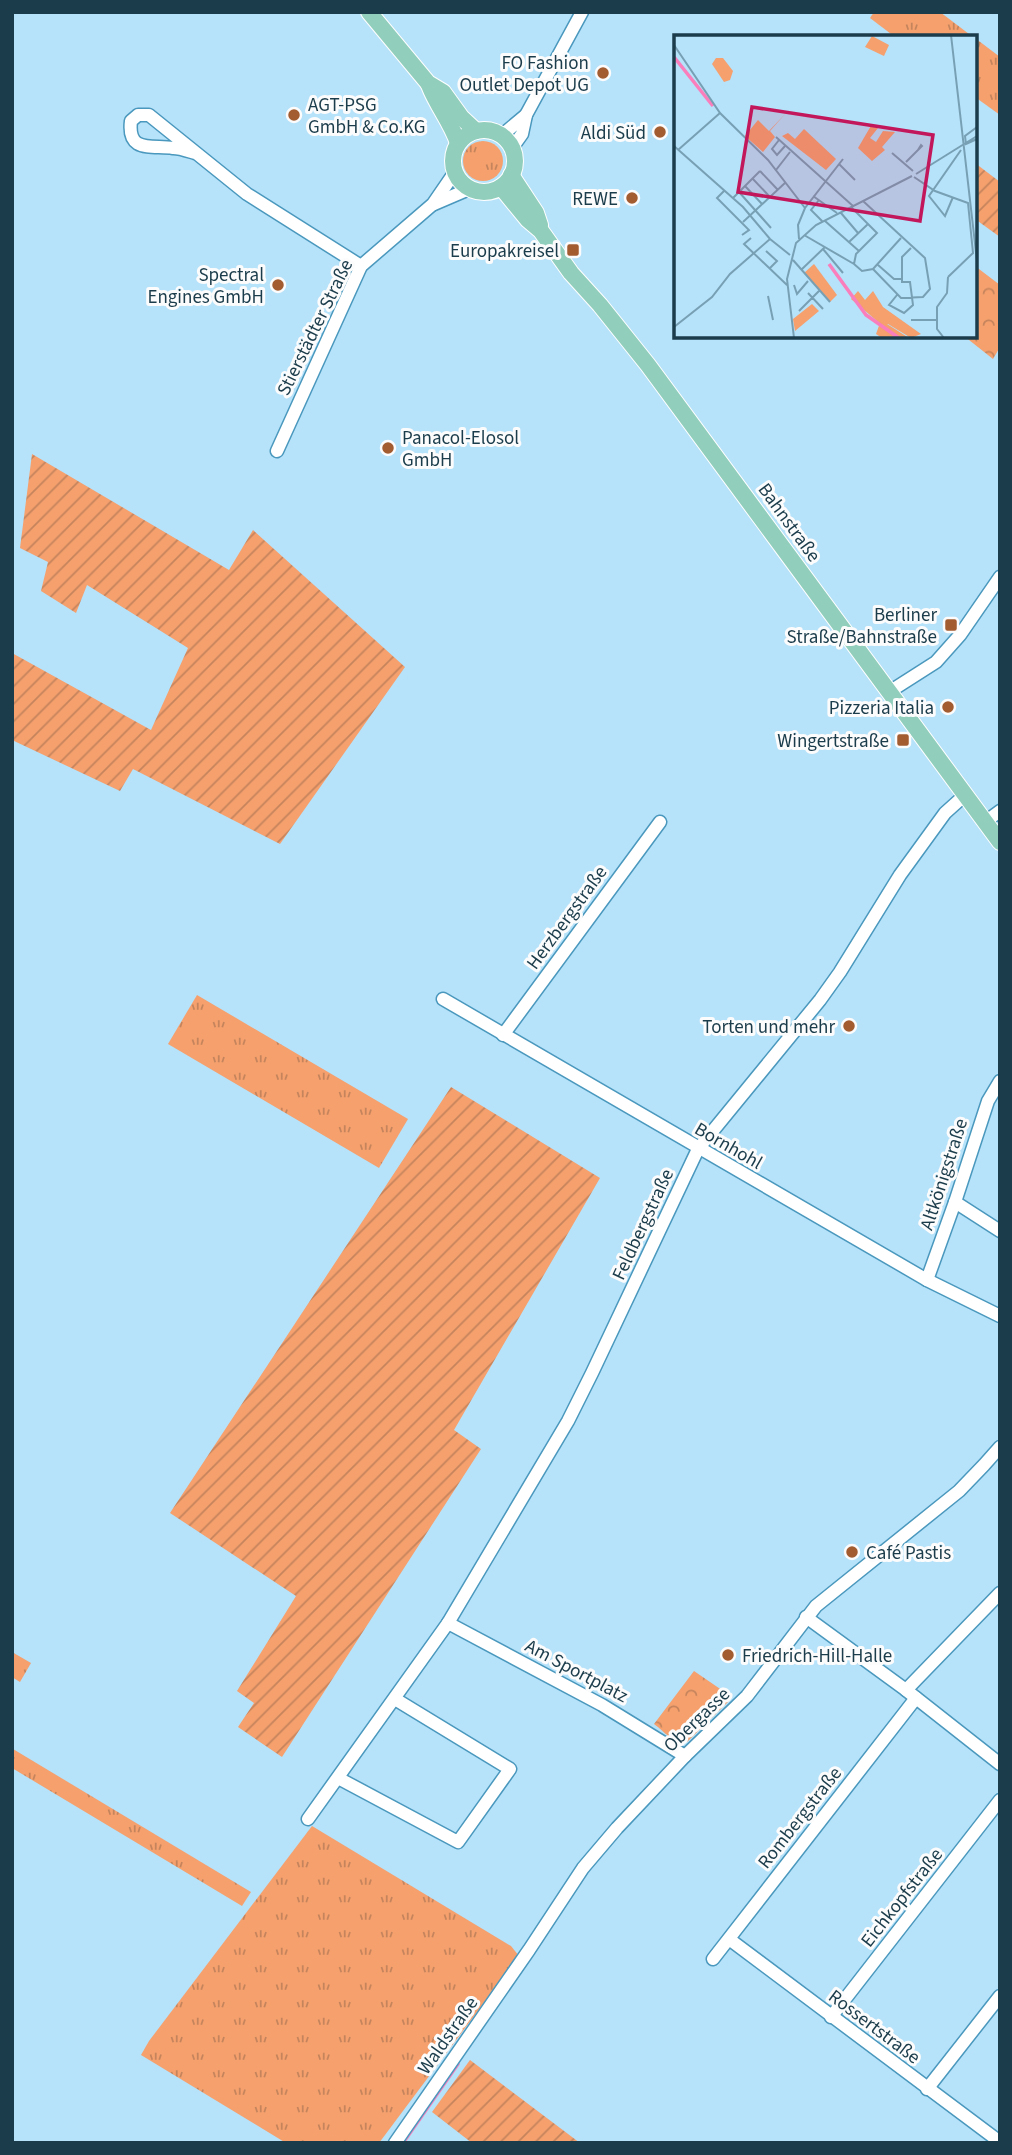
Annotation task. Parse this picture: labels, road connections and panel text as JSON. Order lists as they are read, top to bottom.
{
  "streets": {
    "main road": ["Bahnstraße"],
    "street": [
      "Stierstädter Straße",
      "Herzbergstraße",
      "Bornhohl",
      "Altkönigstraße",
      "Feldbergstraße",
      "Am Sportplatz",
      "Obergasse",
      "Rombergstraße",
      "Eichkopfstraße",
      "Rossertstraße",
      "Waldstraße"
    ]
  },
  "crossings": [
    ["Stierstädter Straße", "Bahnstraße"],
    ["Bahnstraße", "Feldbergstraße"],
    ["Herzbergstraße", "Bornhohl"],
    ["Bornhohl", "Altkönigstraße"],
    ["Bornhohl", "Feldbergstraße"],
    ["Feldbergstraße", "Am Sportplatz"],
    ["Am Sportplatz", "Obergasse"],
    ["Obergasse", "Waldstraße"],
    ["Rombergstraße", "Rossertstraße"],
    ["Eichkopfstraße", "Rossertstraße"]
  ],
  "places": {
    "other": [
      "FO Fashion Outlet Depot UG",
      "AGT-PSG GmbH & Co.KG",
      "Aldi Süd",
      "REWE",
      "Spectral Engines GmbH",
      "Panacol-Elosol GmbH",
      "Pizzeria Italia",
      "Torten und mehr",
      "Café Pastis",
      "Friedrich-Hill-Halle"
    ],
    "transit": ["Europakreisel", "Berliner Straße/Bahnstraße", "Wingertstraße"]
  }
}
